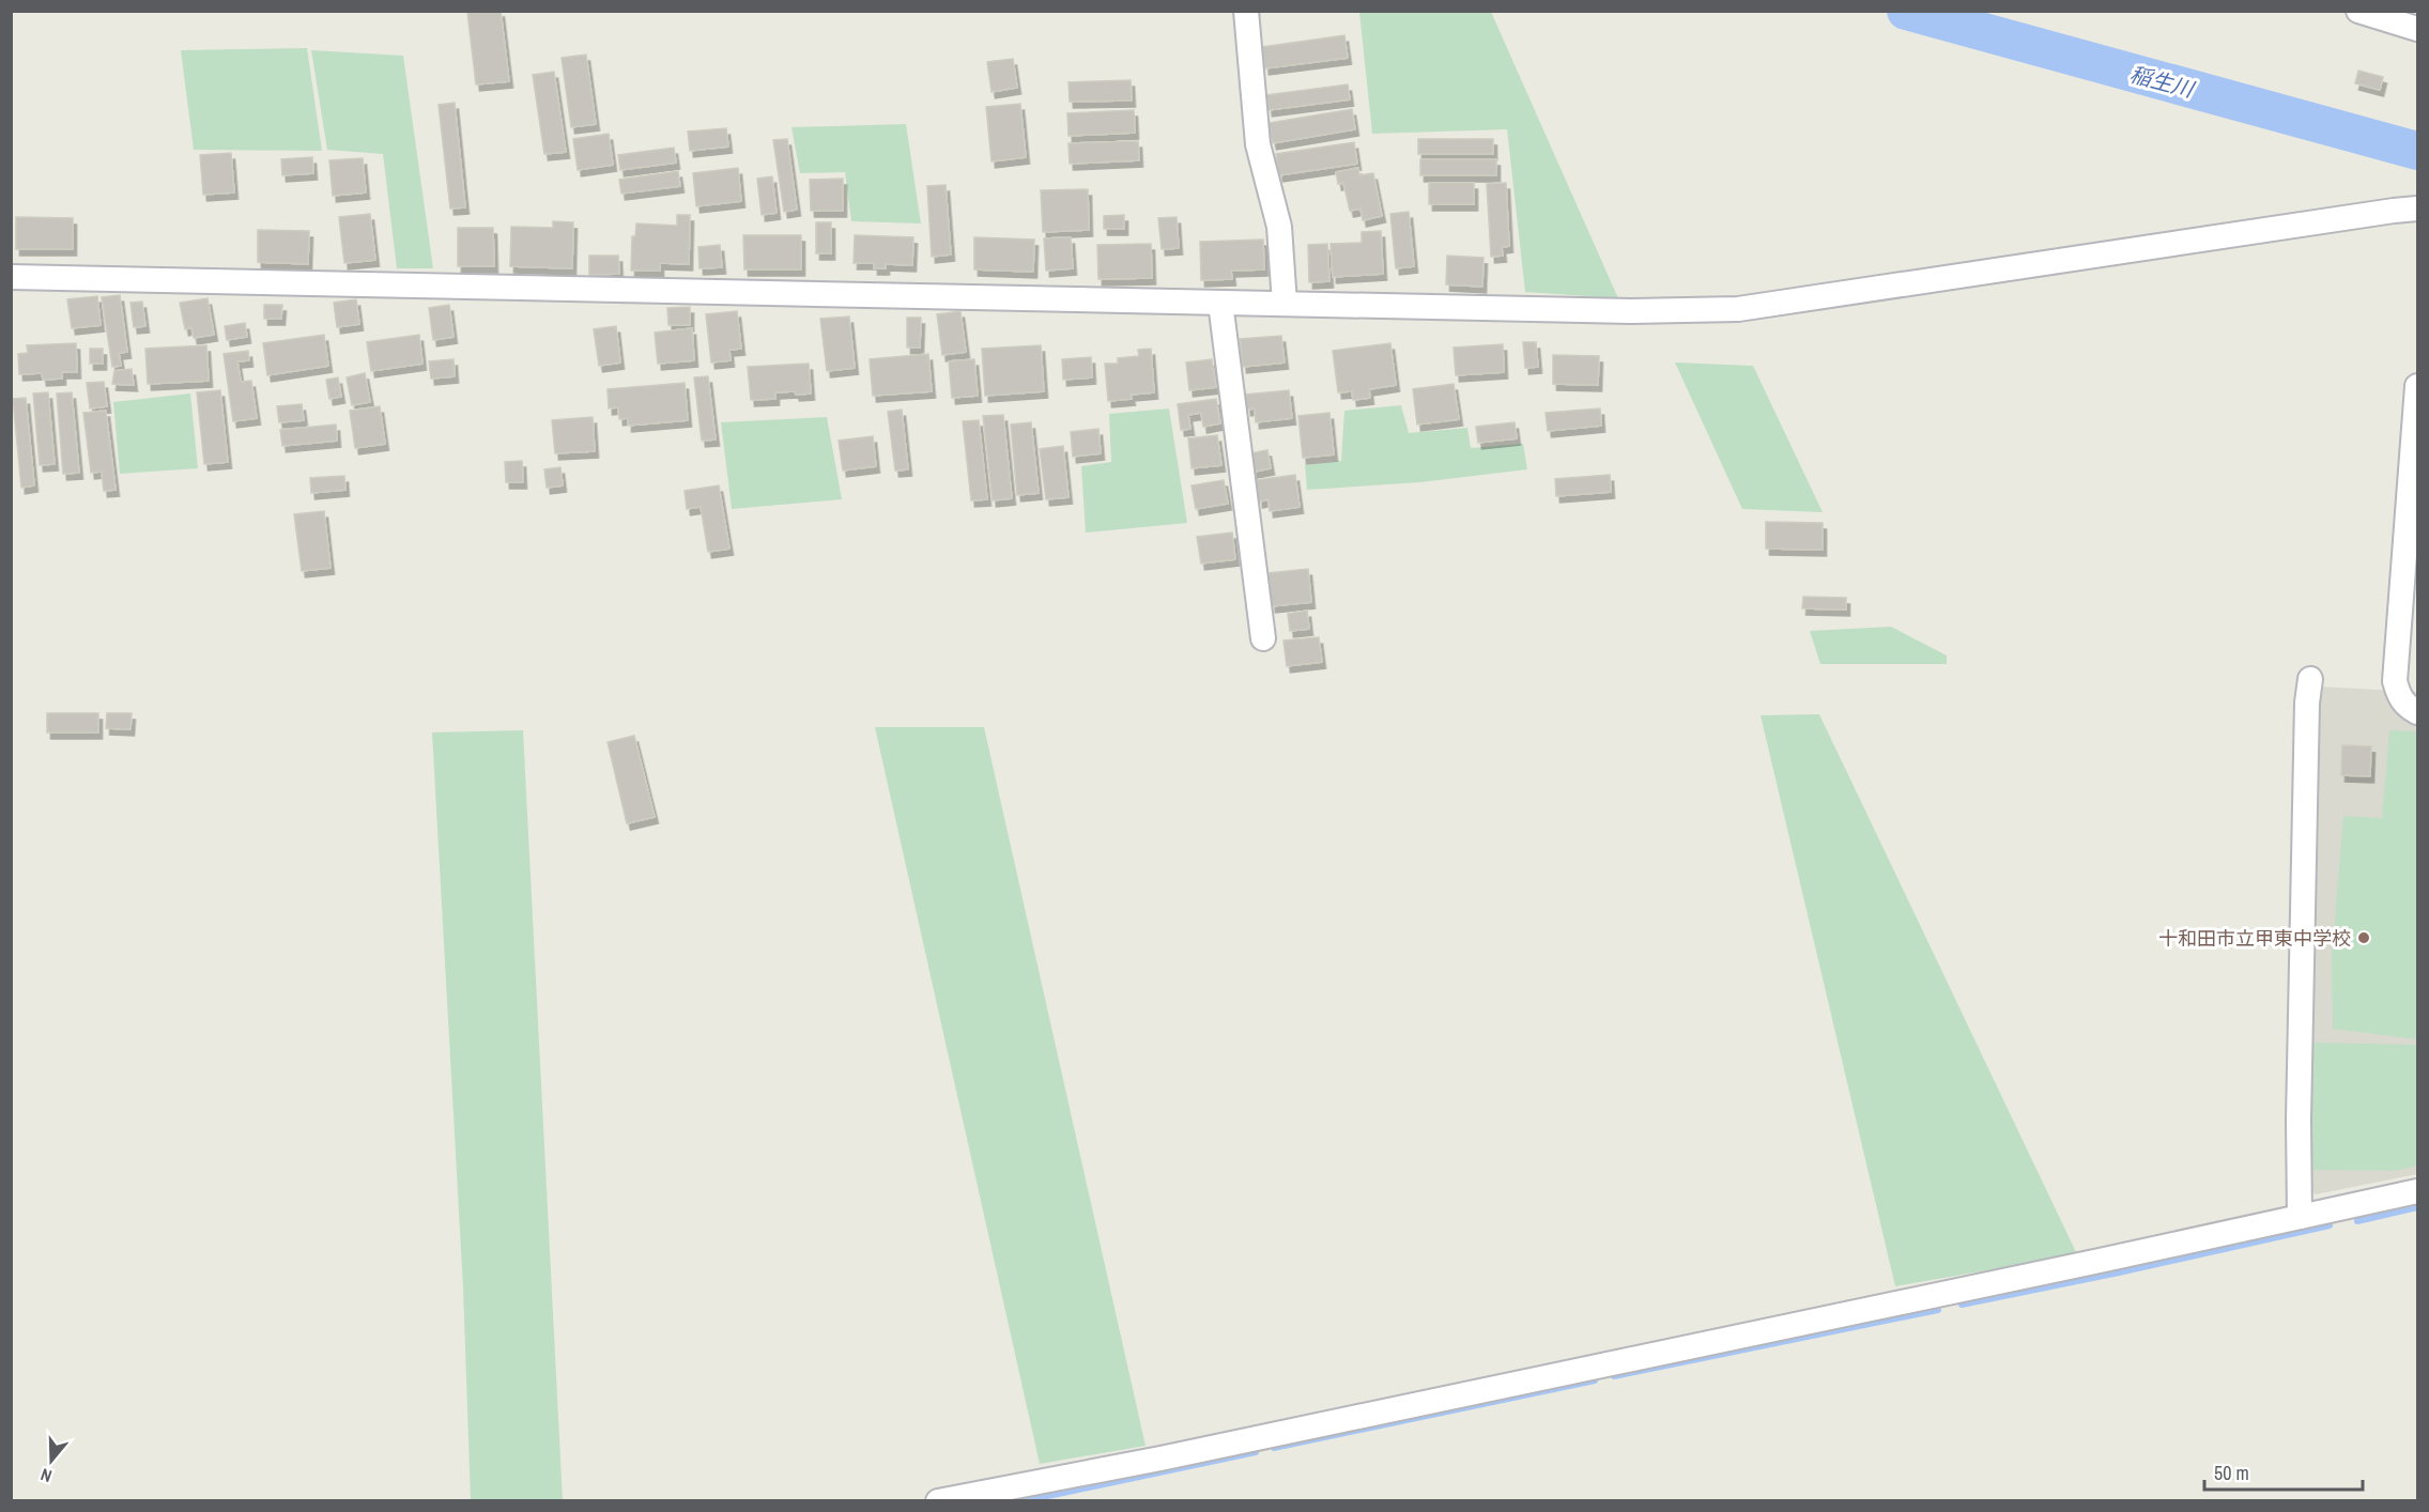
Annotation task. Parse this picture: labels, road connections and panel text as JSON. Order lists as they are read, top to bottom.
{
  "water": ["稲生川"],
  "places": ["十和田市立甲東中学校"],
  "scale_bar": "50 m",
  "north": "bottom"
}
